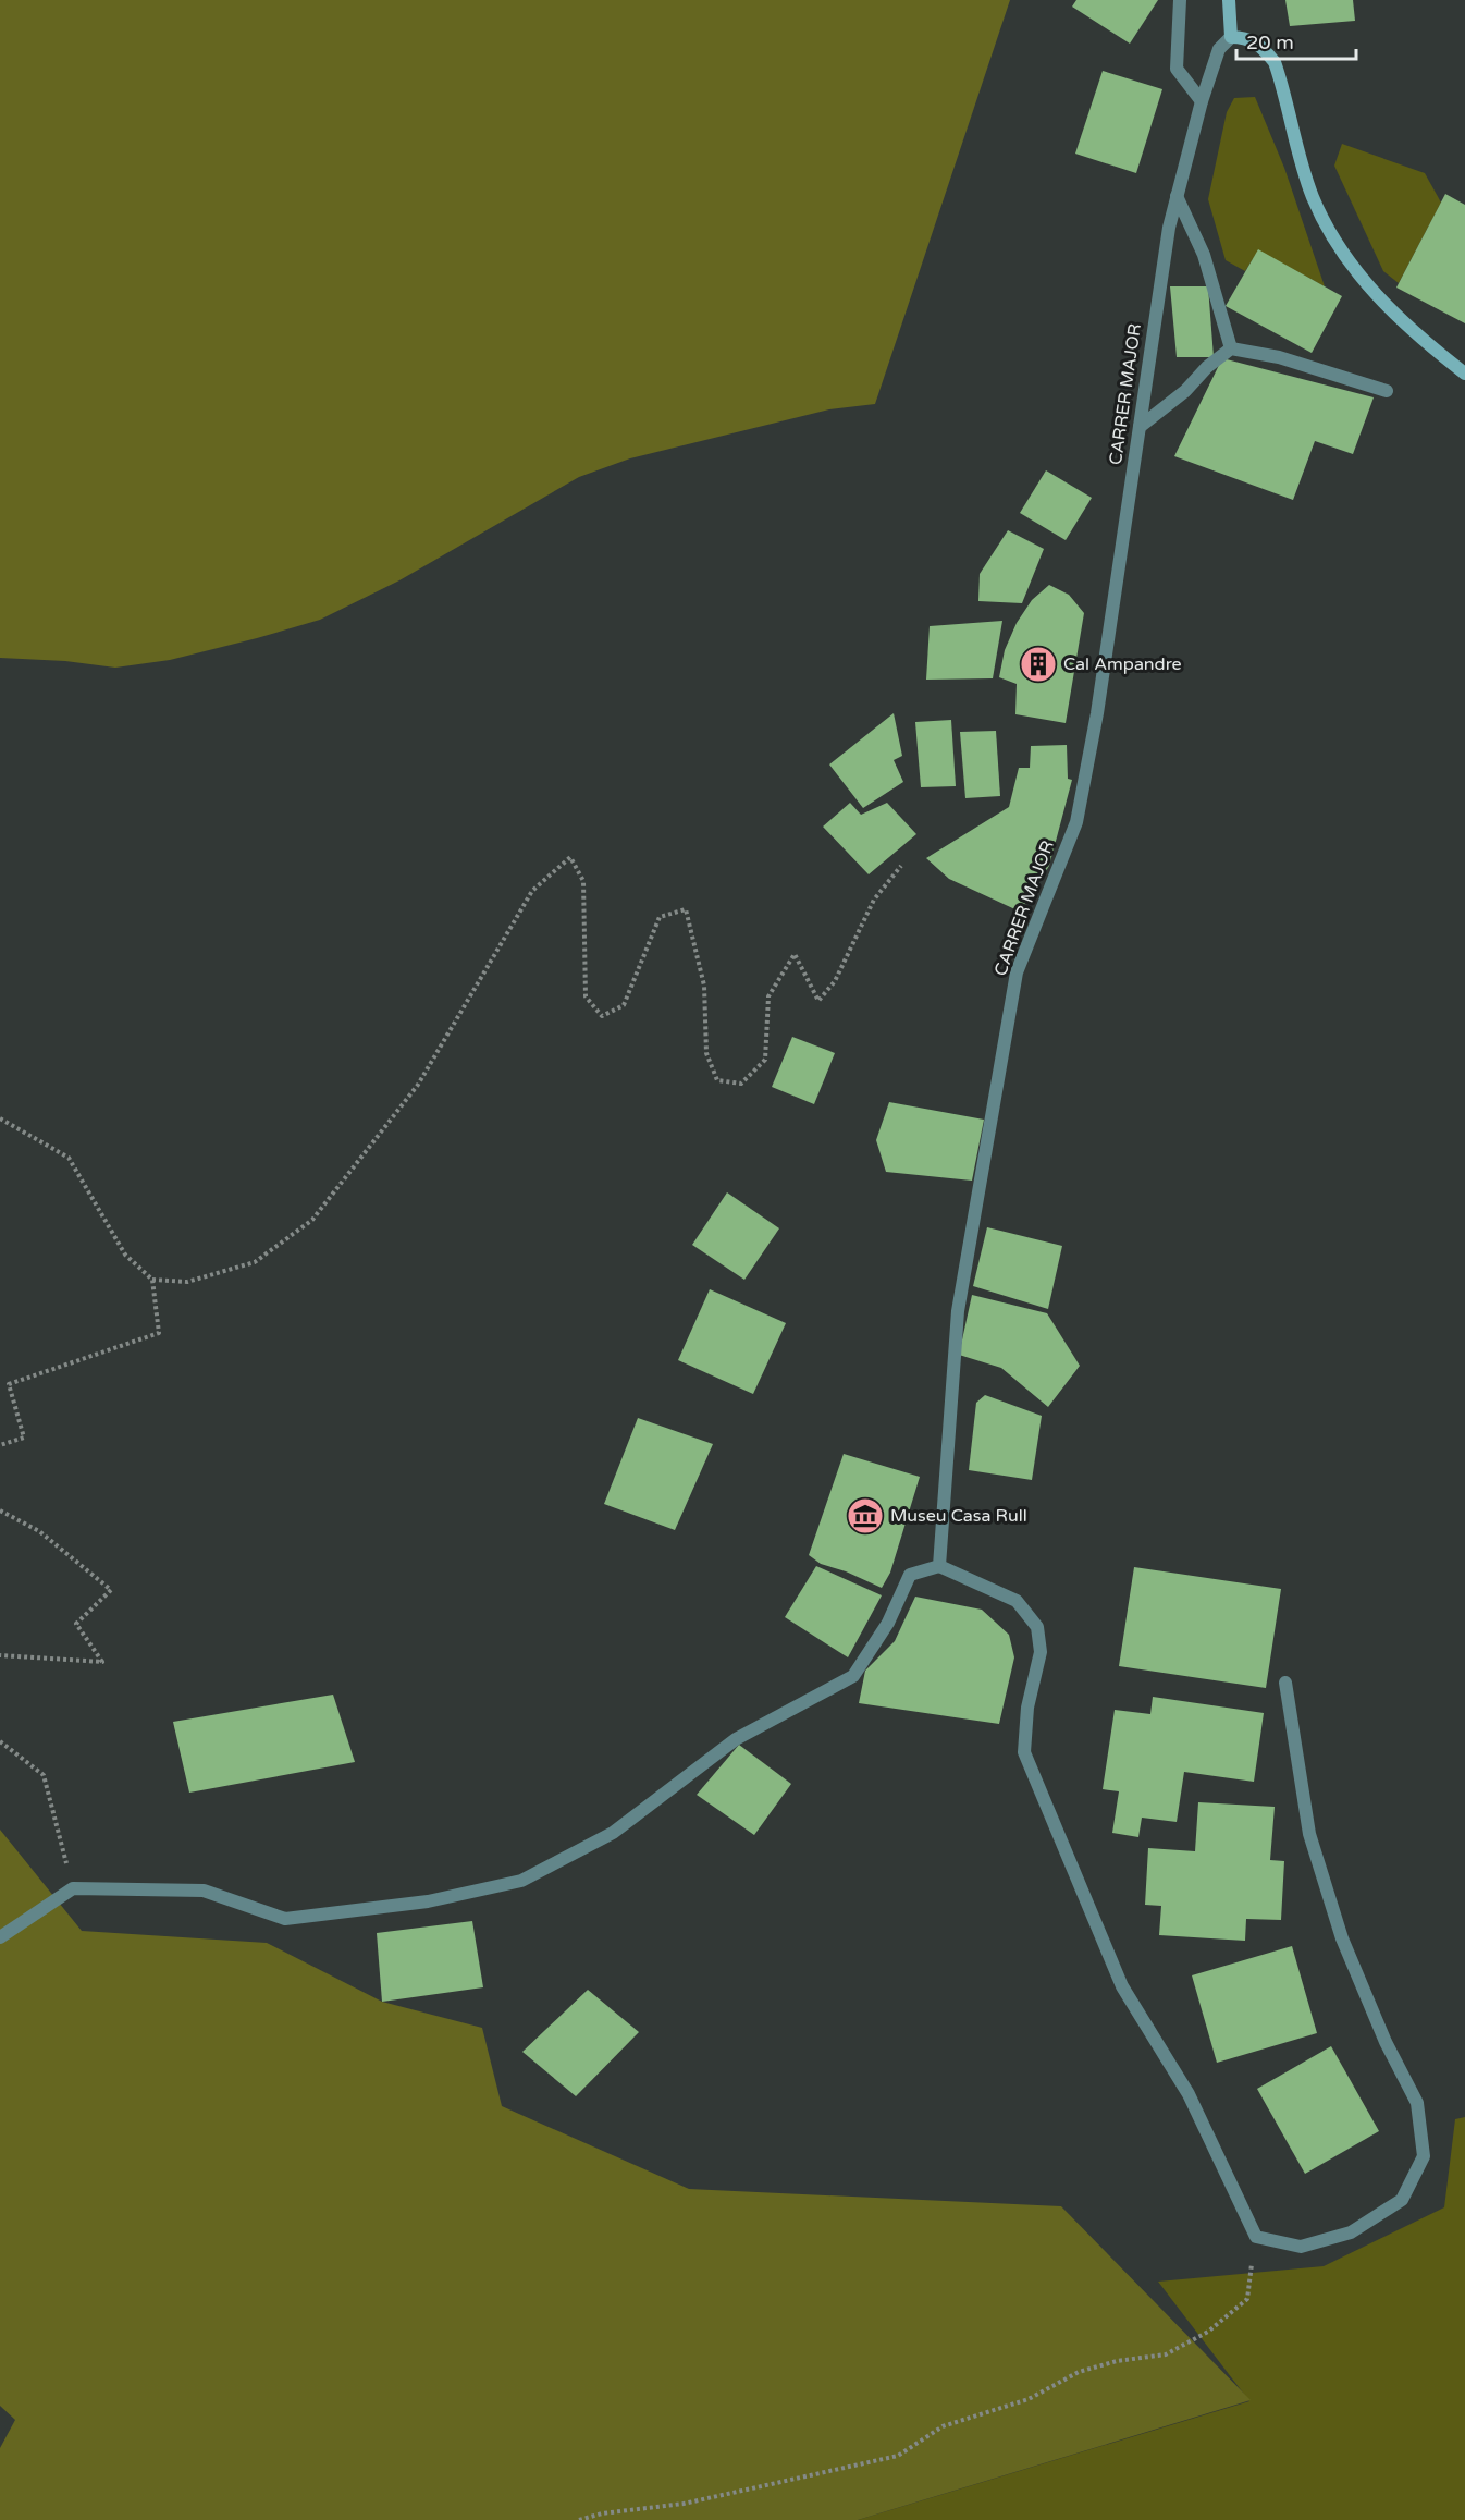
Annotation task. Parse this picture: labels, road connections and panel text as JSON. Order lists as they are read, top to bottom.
{
  "streets": {
    "street": ["CARRER MAJOR"]
  },
  "places": {
    "building": ["Cal Ampandre"],
    "museum": ["Museu Casa Rull"]
  },
  "scale_bar": "20 m"
}
